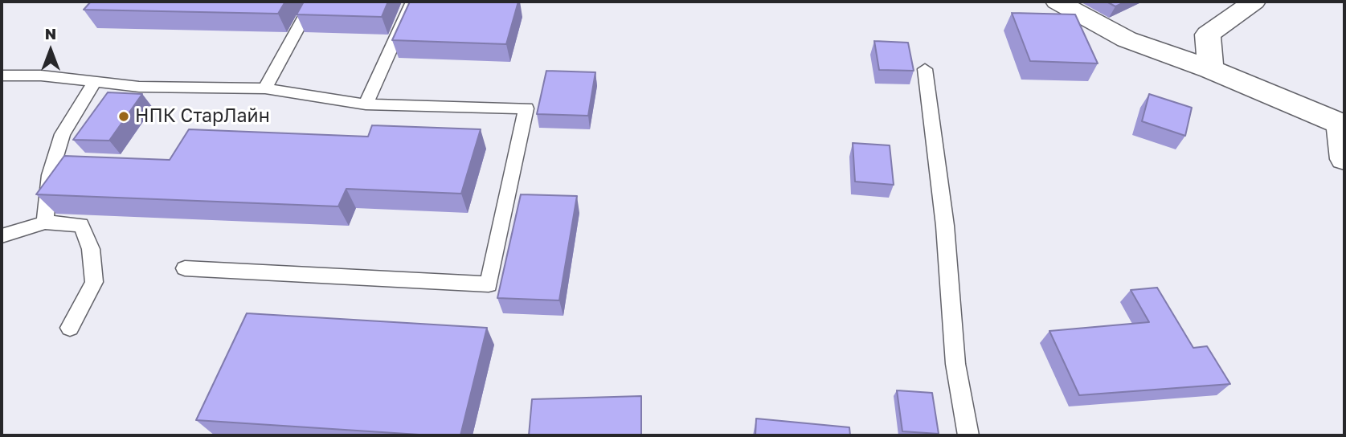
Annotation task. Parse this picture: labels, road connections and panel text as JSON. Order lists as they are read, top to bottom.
{
  "places": ["НПК СтарЛайн"],
  "north": "top"
}
